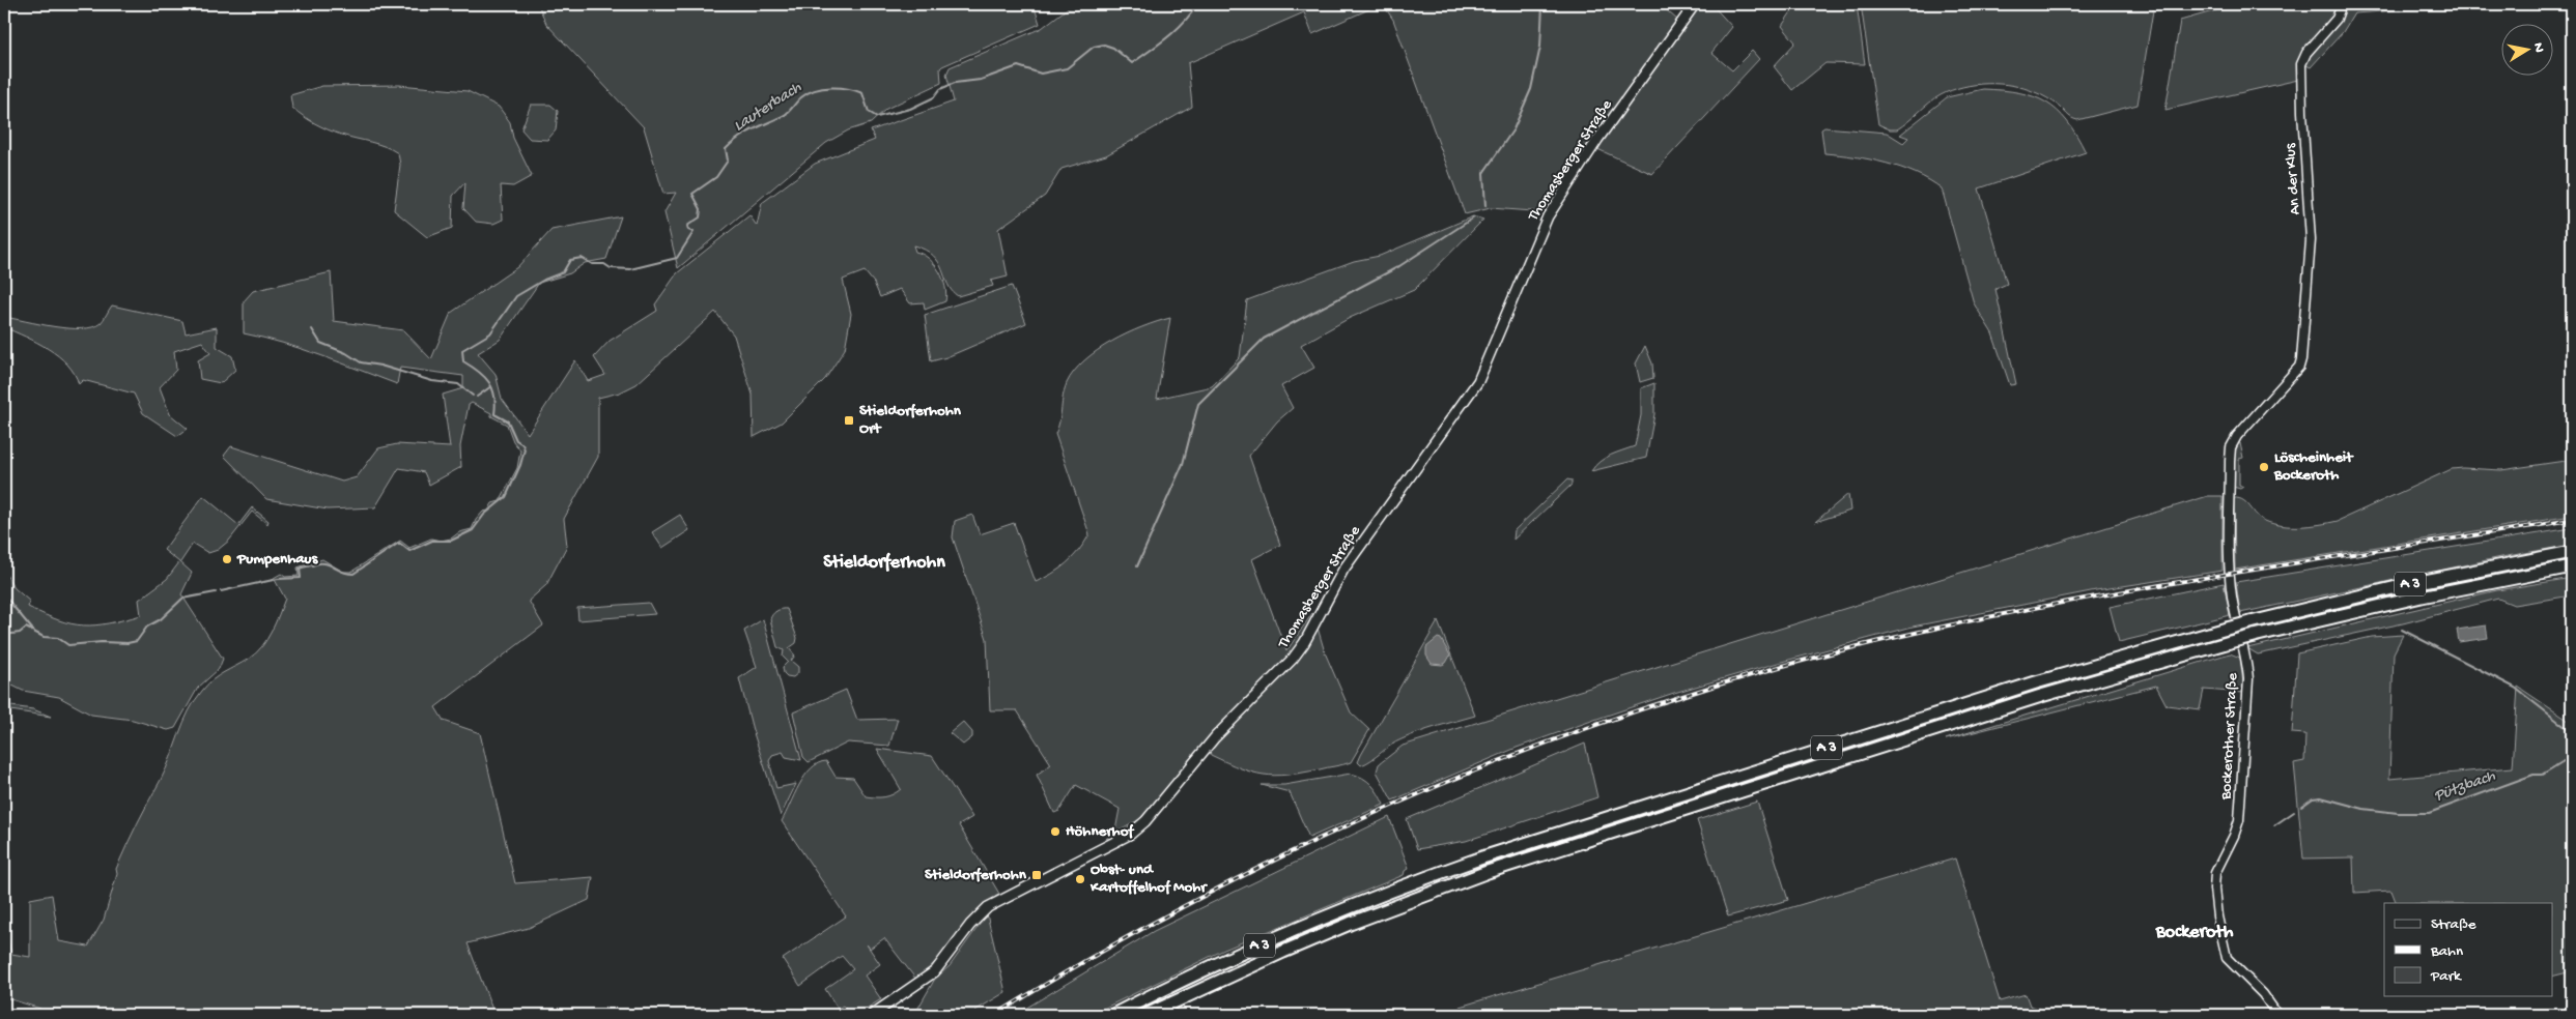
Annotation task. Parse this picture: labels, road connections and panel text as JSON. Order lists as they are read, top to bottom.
{
  "streets": {
    "highway": ["A 3"],
    "main road": ["Thomasberger Straße"],
    "street": ["An der Klus", "Bockerother Straße"]
  },
  "crossings": [
    ["An der Klus", "Bockerother Straße"]
  ],
  "districts": ["Stieldorferhohn", "Bockeroth"],
  "water": ["Lauterbach", "Pützbach"],
  "places": {
    "transit": ["Stieldorferhohn Ort", "Stieldorferhohn"],
    "other": [
      "Löscheinheit Bockeroth",
      "Pumpenhaus",
      "Höhnerhof",
      "Obst- und Kartoffelhof Mohr"
    ]
  },
  "legend": ["Straße", "Bahn", "Park"],
  "north": "right"
}
